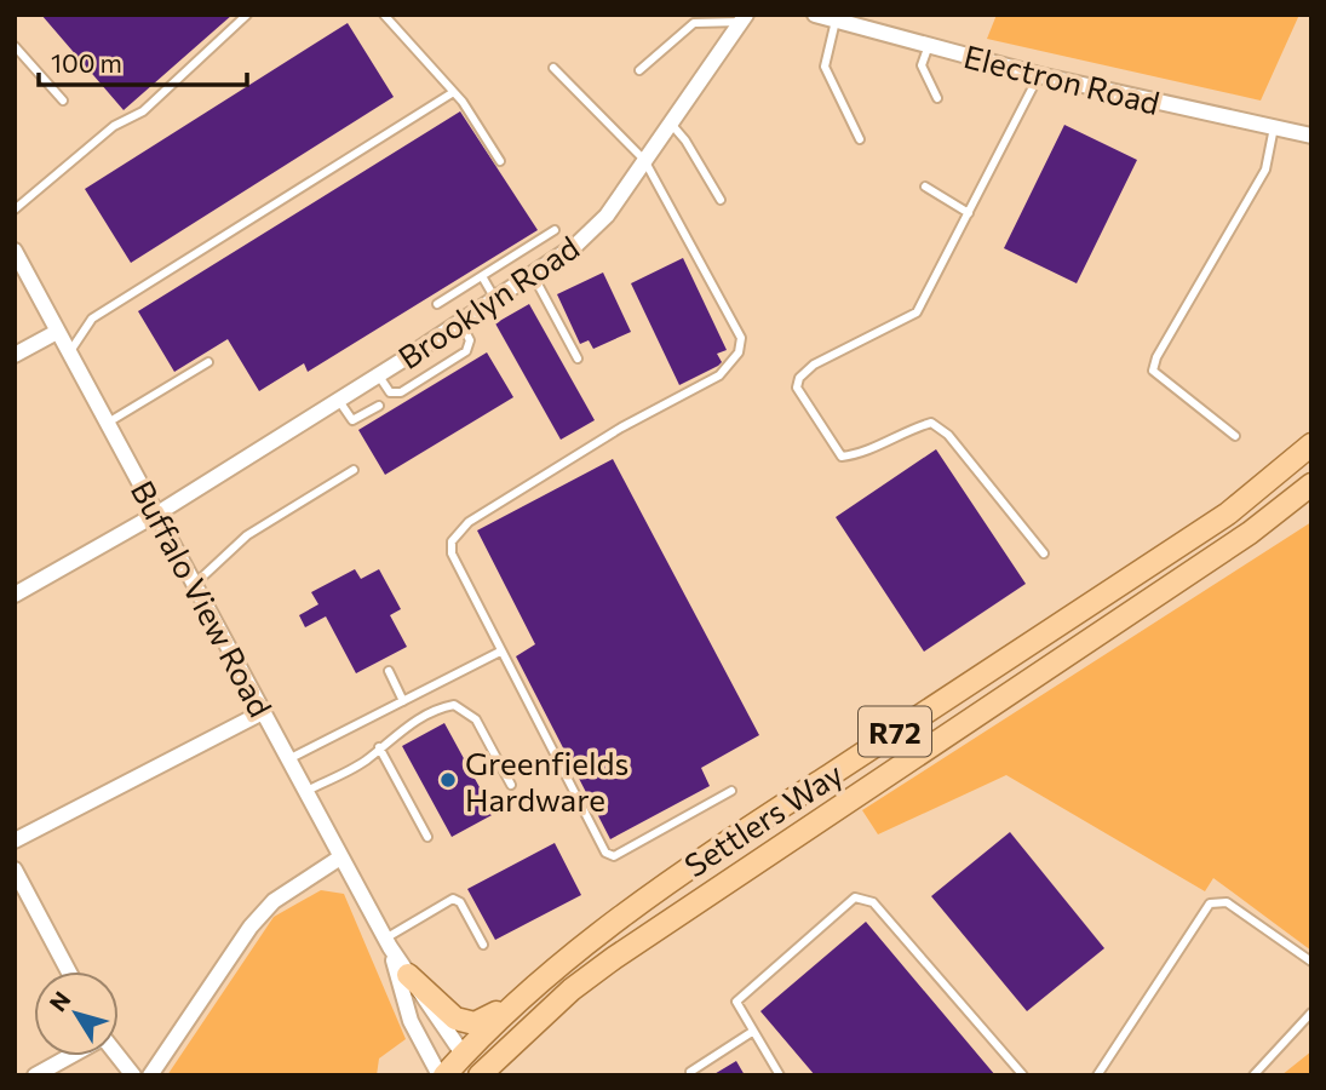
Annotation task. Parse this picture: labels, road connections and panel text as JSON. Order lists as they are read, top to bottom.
{
  "streets": {
    "main road": ["R72", "Settlers Way"],
    "street": ["Electron Road", "Brooklyn Road", "Buffalo View Road"]
  },
  "crossings": [
    ["Brooklyn Road", "Buffalo View Road"],
    ["Buffalo View Road", "Settlers Way"]
  ],
  "places": ["Greenfields Hardware"],
  "scale_bar": "100 m",
  "north": "top left"
}
